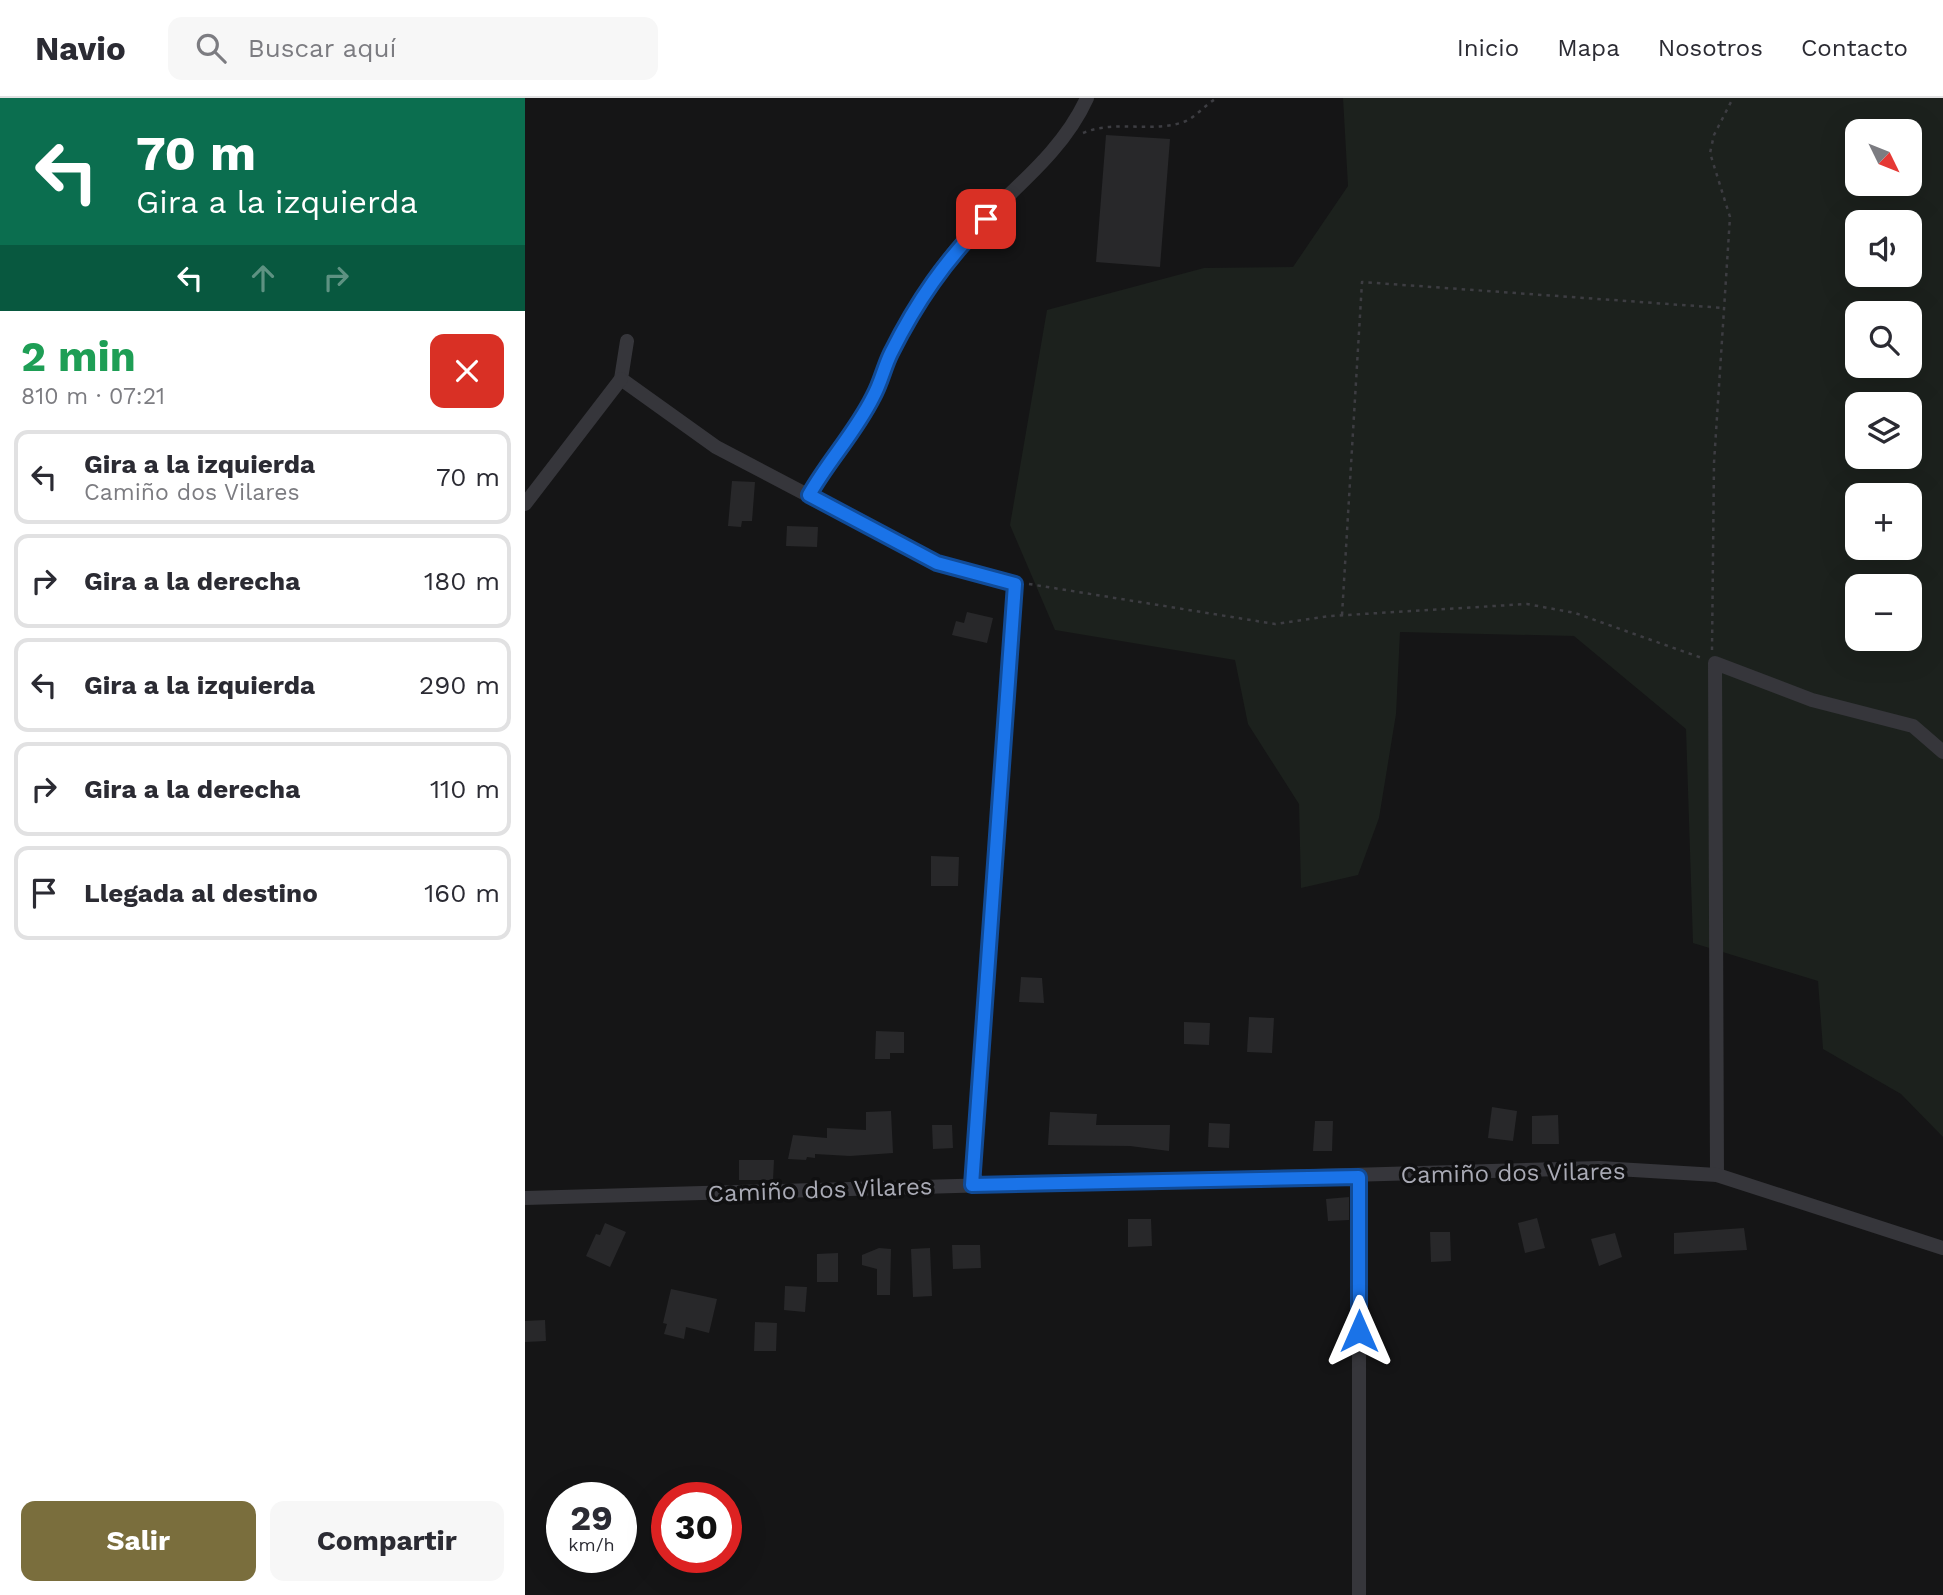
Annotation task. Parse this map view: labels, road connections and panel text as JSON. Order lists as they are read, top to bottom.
{
  "streets": {
    "street": ["Camiño dos Vilares"]
  },
  "north": "bottom right",
  "page": {
    "header": "Navio",
    "search": "Buscar aquí",
    "nav": [
      "Inicio",
      "Mapa",
      "Nosotros",
      "Contacto"
    ],
    "turn": ["70 m", "Gira a la izquierda"],
    "map_buttons": ["+", "−"],
    "heading": ["2 min", "810 m · 07:21"],
    "list": [
      {
        "name": "Gira a la izquierda",
        "note": "Camiño dos Vilares",
        "value": "70 m"
      },
      {
        "name": "Gira a la derecha",
        "value": "180 m"
      },
      {
        "name": "Gira a la izquierda",
        "value": "290 m"
      },
      {
        "name": "Gira a la derecha",
        "value": "110 m"
      },
      {
        "name": "Llegada al destino",
        "value": "160 m"
      }
    ],
    "speed": "29 km/h",
    "limit": "30",
    "buttons": ["Salir", "Compartir"]
  }
}
